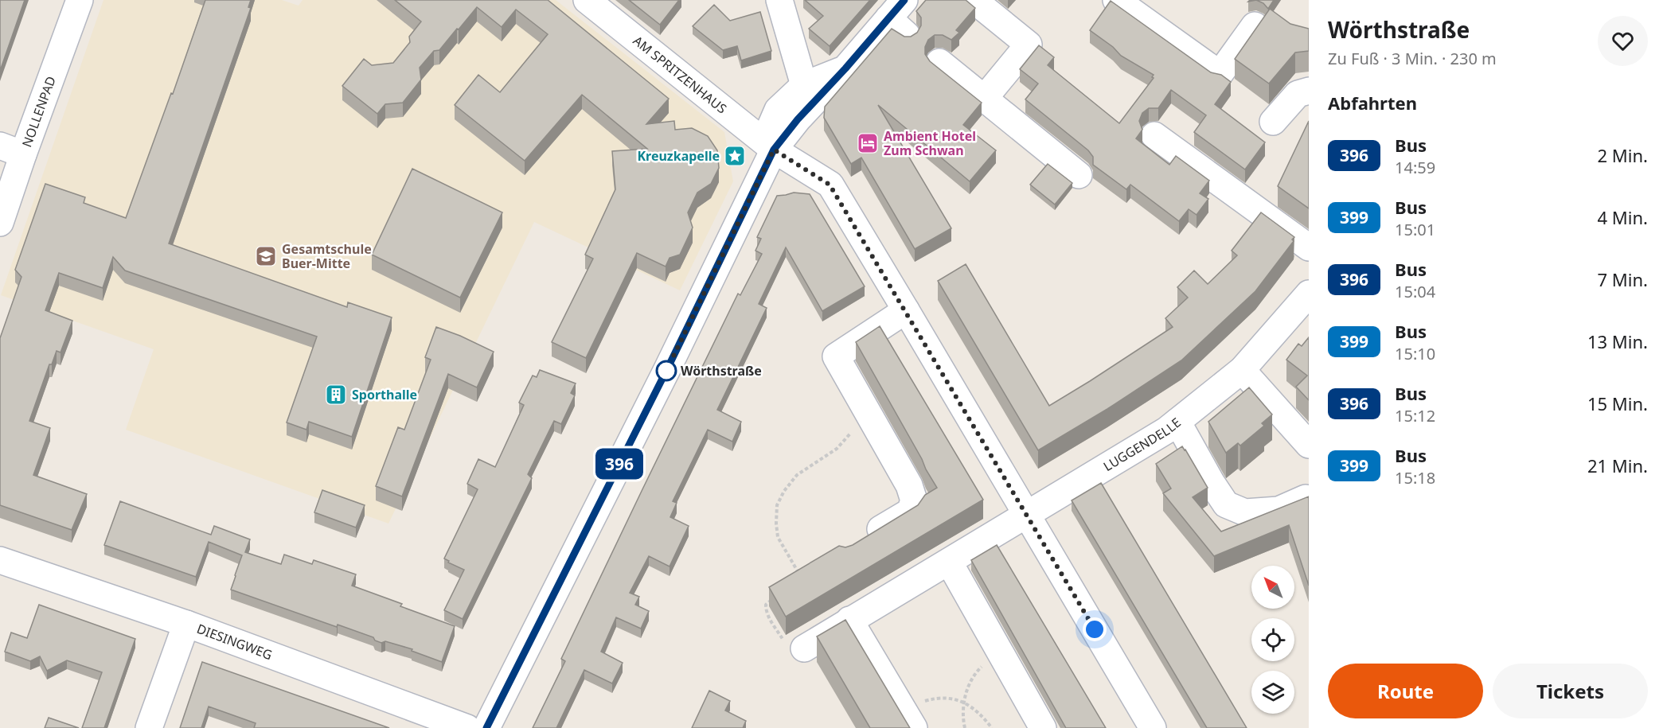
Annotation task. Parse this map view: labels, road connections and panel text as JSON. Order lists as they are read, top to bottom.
{
  "streets": {
    "street": [
      "AM SPRITZENHAUS",
      "NOLLENPAD",
      "LUGGENDELLE",
      "DIESINGWEG"
    ]
  },
  "places": {
    "hotel": ["Ambient Hotel Zum Schwan"],
    "place": ["Kreuzkapelle"],
    "school or university": ["Gesamtschule Buer-Mitte"],
    "other": ["Wörthstraße"],
    "building": ["Sporthalle"]
  },
  "lines": ["bus line 396"],
  "north": "top left",
  "page": {
    "on_map": "396",
    "heading": [
      ["Wörthstraße", "Zu Fuß · 3 Min. · 230 m"],
      "Abfahrten"
    ],
    "list": [
      {
        "mark": "396",
        "name": "Bus",
        "note": "14:59",
        "value": "2 Min."
      },
      {
        "mark": "399",
        "name": "Bus",
        "note": "15:01",
        "value": "4 Min."
      },
      {
        "mark": "396",
        "name": "Bus",
        "note": "15:04",
        "value": "7 Min."
      },
      {
        "mark": "399",
        "name": "Bus",
        "note": "15:10",
        "value": "13 Min."
      },
      {
        "mark": "396",
        "name": "Bus",
        "note": "15:12",
        "value": "15 Min."
      },
      {
        "mark": "399",
        "name": "Bus",
        "note": "15:18",
        "value": "21 Min."
      }
    ],
    "buttons": ["Route", "Tickets"]
  }
}
